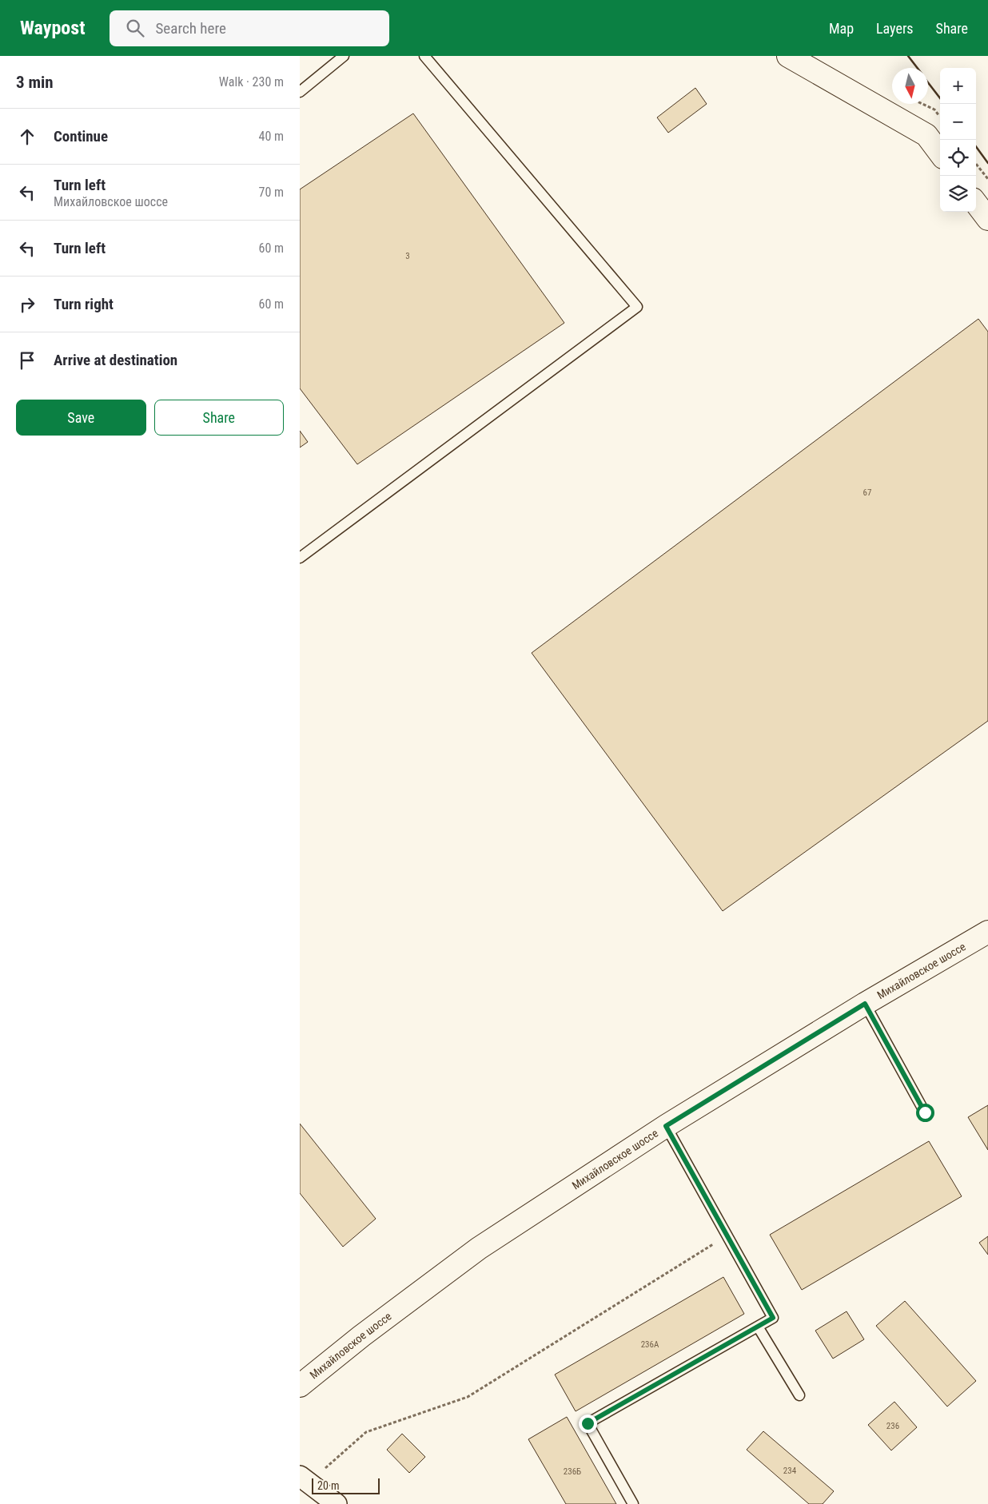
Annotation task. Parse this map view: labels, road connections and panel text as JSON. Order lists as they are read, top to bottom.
{
  "streets": {
    "main road": ["Михайловское шоссе"]
  },
  "house_numbers": [
    "3",
    "67",
    "236А",
    "236",
    "234",
    "236Б"
  ],
  "scale_bar": "20 m",
  "north": "bottom",
  "page": {
    "header": "Waypost",
    "search": "Search here",
    "nav": ["Map", "Layers", "Share"],
    "heading": ["3 min", "Walk · 230 m"],
    "map_buttons": ["+", "−"],
    "list": [
      ["Continue", "40 m"],
      ["Turn left", "Михайловское шоссе", "70 m"],
      ["Turn left", "60 m"],
      ["Turn right", "60 m"],
      "Arrive at destination"
    ],
    "buttons": ["Save", "Share"],
    "scale": "20 m"
  }
}
